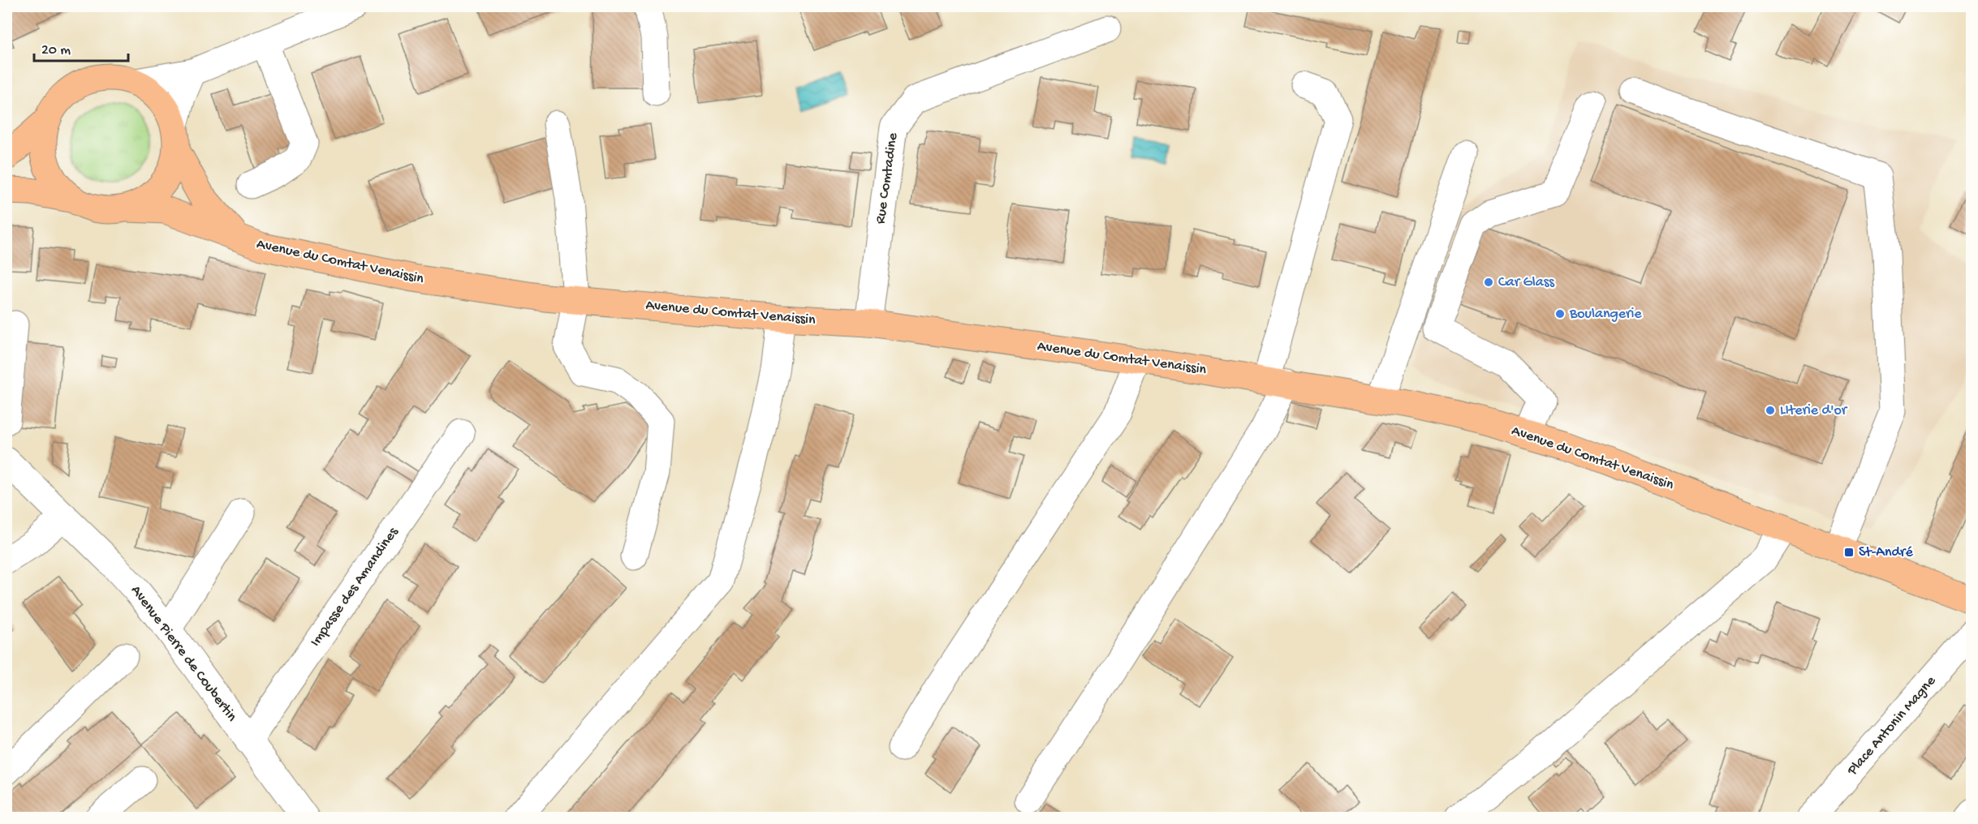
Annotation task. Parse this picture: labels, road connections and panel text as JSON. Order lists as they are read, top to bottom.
{
  "streets": {
    "main road": ["Avenue du Comtat Venaissin"],
    "street": [
      "Rue Comtadine",
      "Impasse des Amandines",
      "Avenue Pierre de Coubertin",
      "Place Antonin Magne"
    ]
  },
  "crossings": [
    ["Rue Comtadine", "Avenue du Comtat Venaissin"],
    ["Impasse des Amandines", "Avenue Pierre de Coubertin"]
  ],
  "places": {
    "other": ["Car Glass", "Boulangerie", "LIterie d'or"],
    "transit": ["St-André"]
  },
  "scale_bar": "20 m"
}
